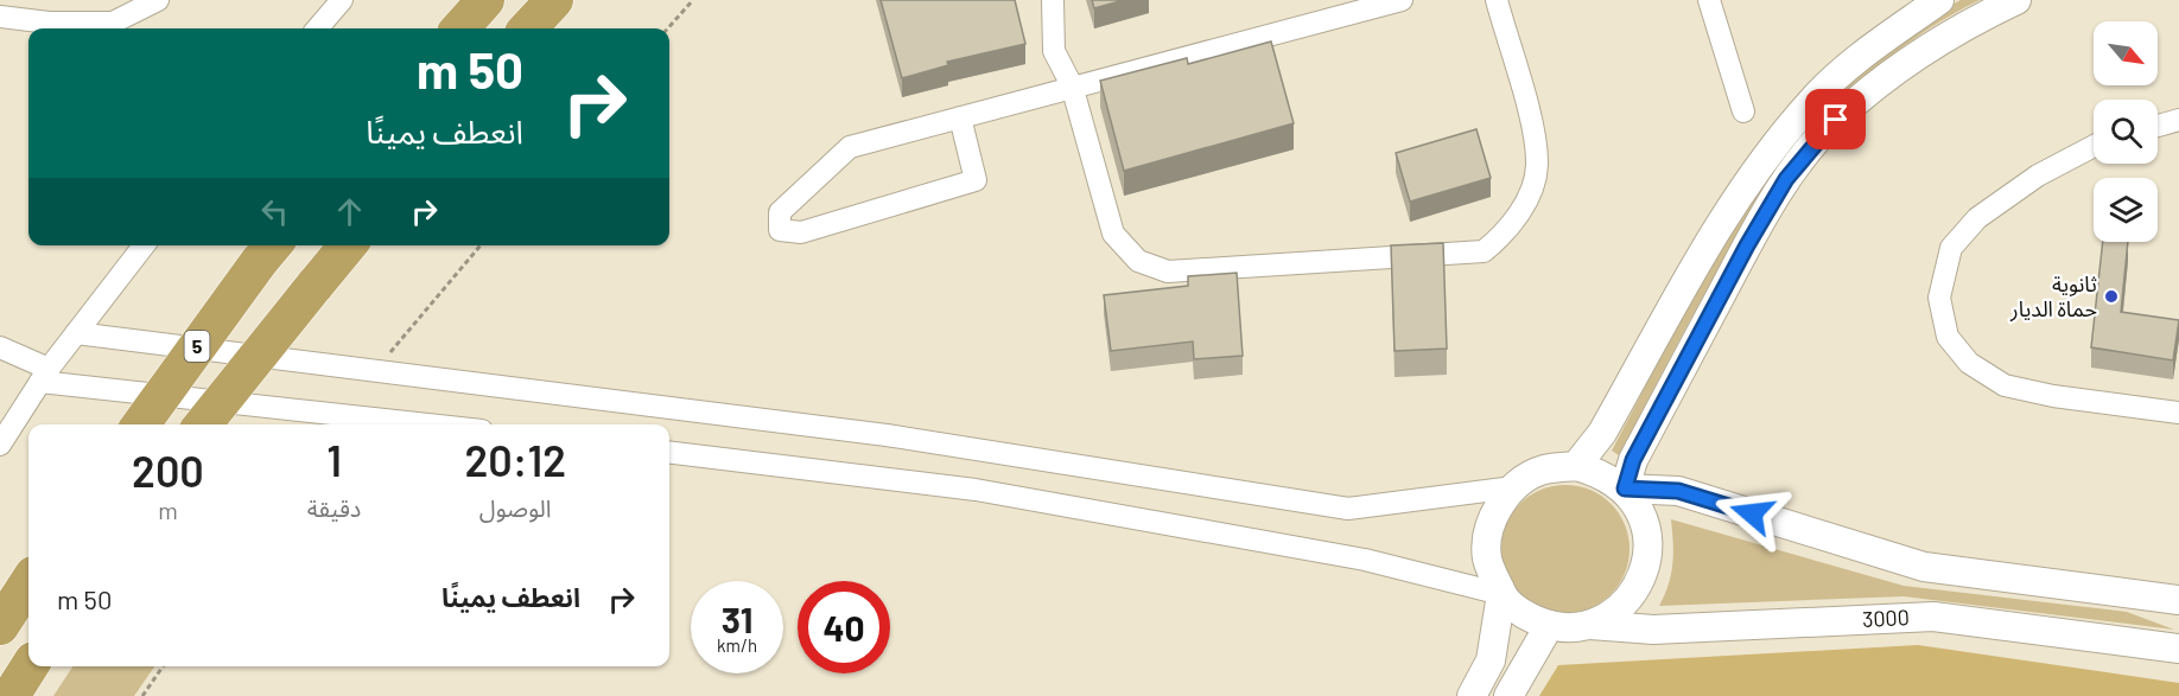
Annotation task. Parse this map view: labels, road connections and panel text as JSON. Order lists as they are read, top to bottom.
{
  "streets": {
    "highway": ["5"],
    "street": ["3000"]
  },
  "places": ["ثانوية حماة الديار"],
  "north": "bottom right",
  "page": {
    "turn": ["50 m", "انعطف يمينًا"],
    "eta": [
      "20:12",
      "الوصول",
      "1",
      "دقيقة",
      "200",
      "m"
    ],
    "list": [
      {
        "name": "انعطف يمينًا",
        "value": "50 m"
      }
    ],
    "speed": "31 km/h",
    "limit": "40"
  }
}
